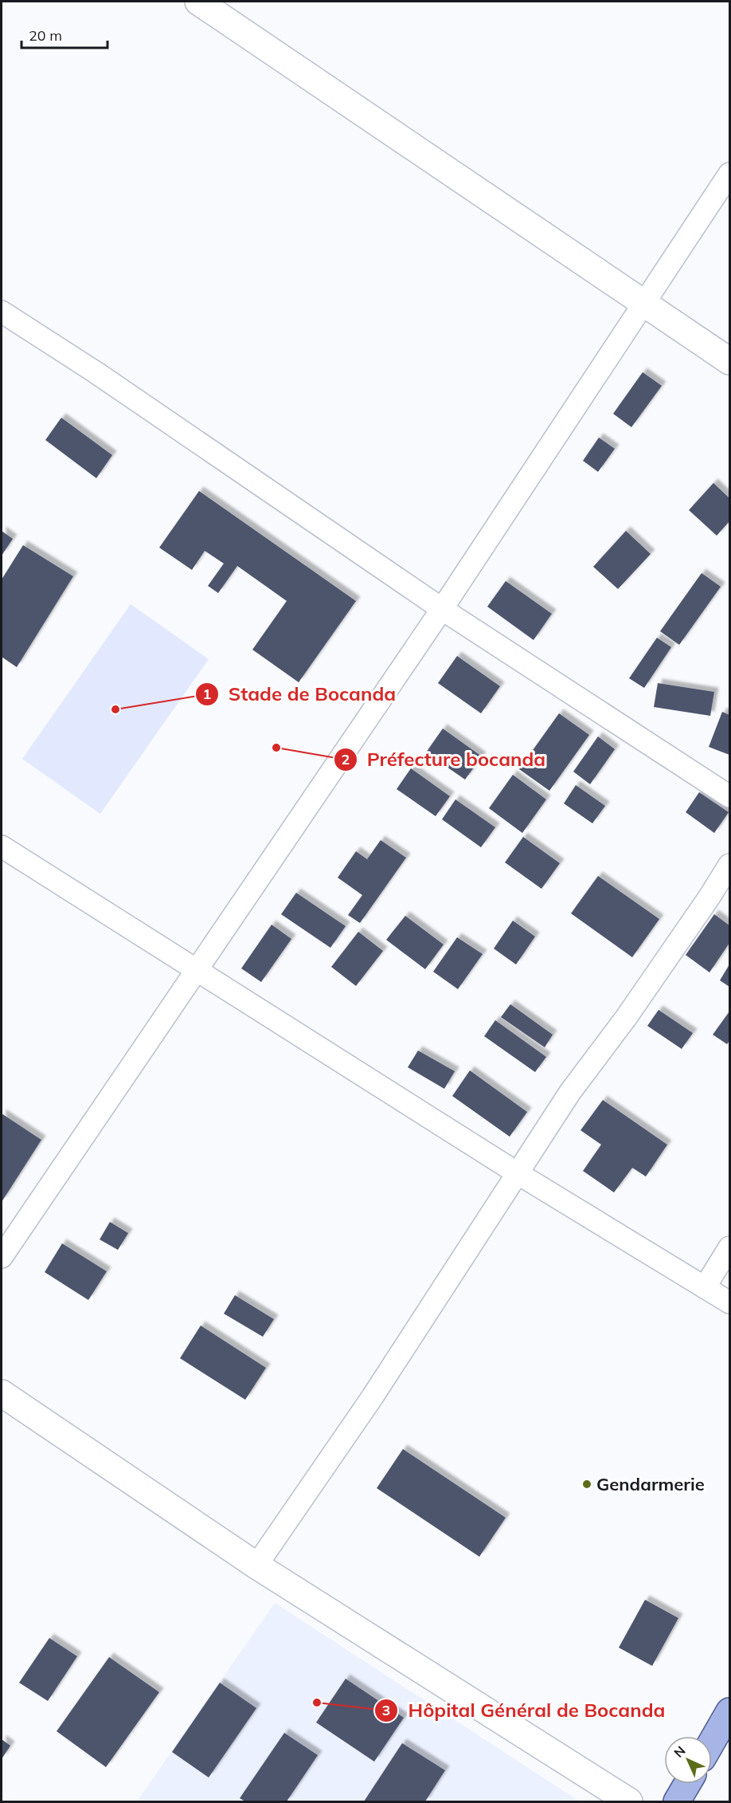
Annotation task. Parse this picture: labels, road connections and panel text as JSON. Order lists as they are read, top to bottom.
{
  "places": [
    "Stade de Bocanda",
    "Préfecture bocanda",
    "Gendarmerie",
    "Hôpital Général de Bocanda"
  ],
  "scale_bar": "20 m",
  "north": "top left"
}
